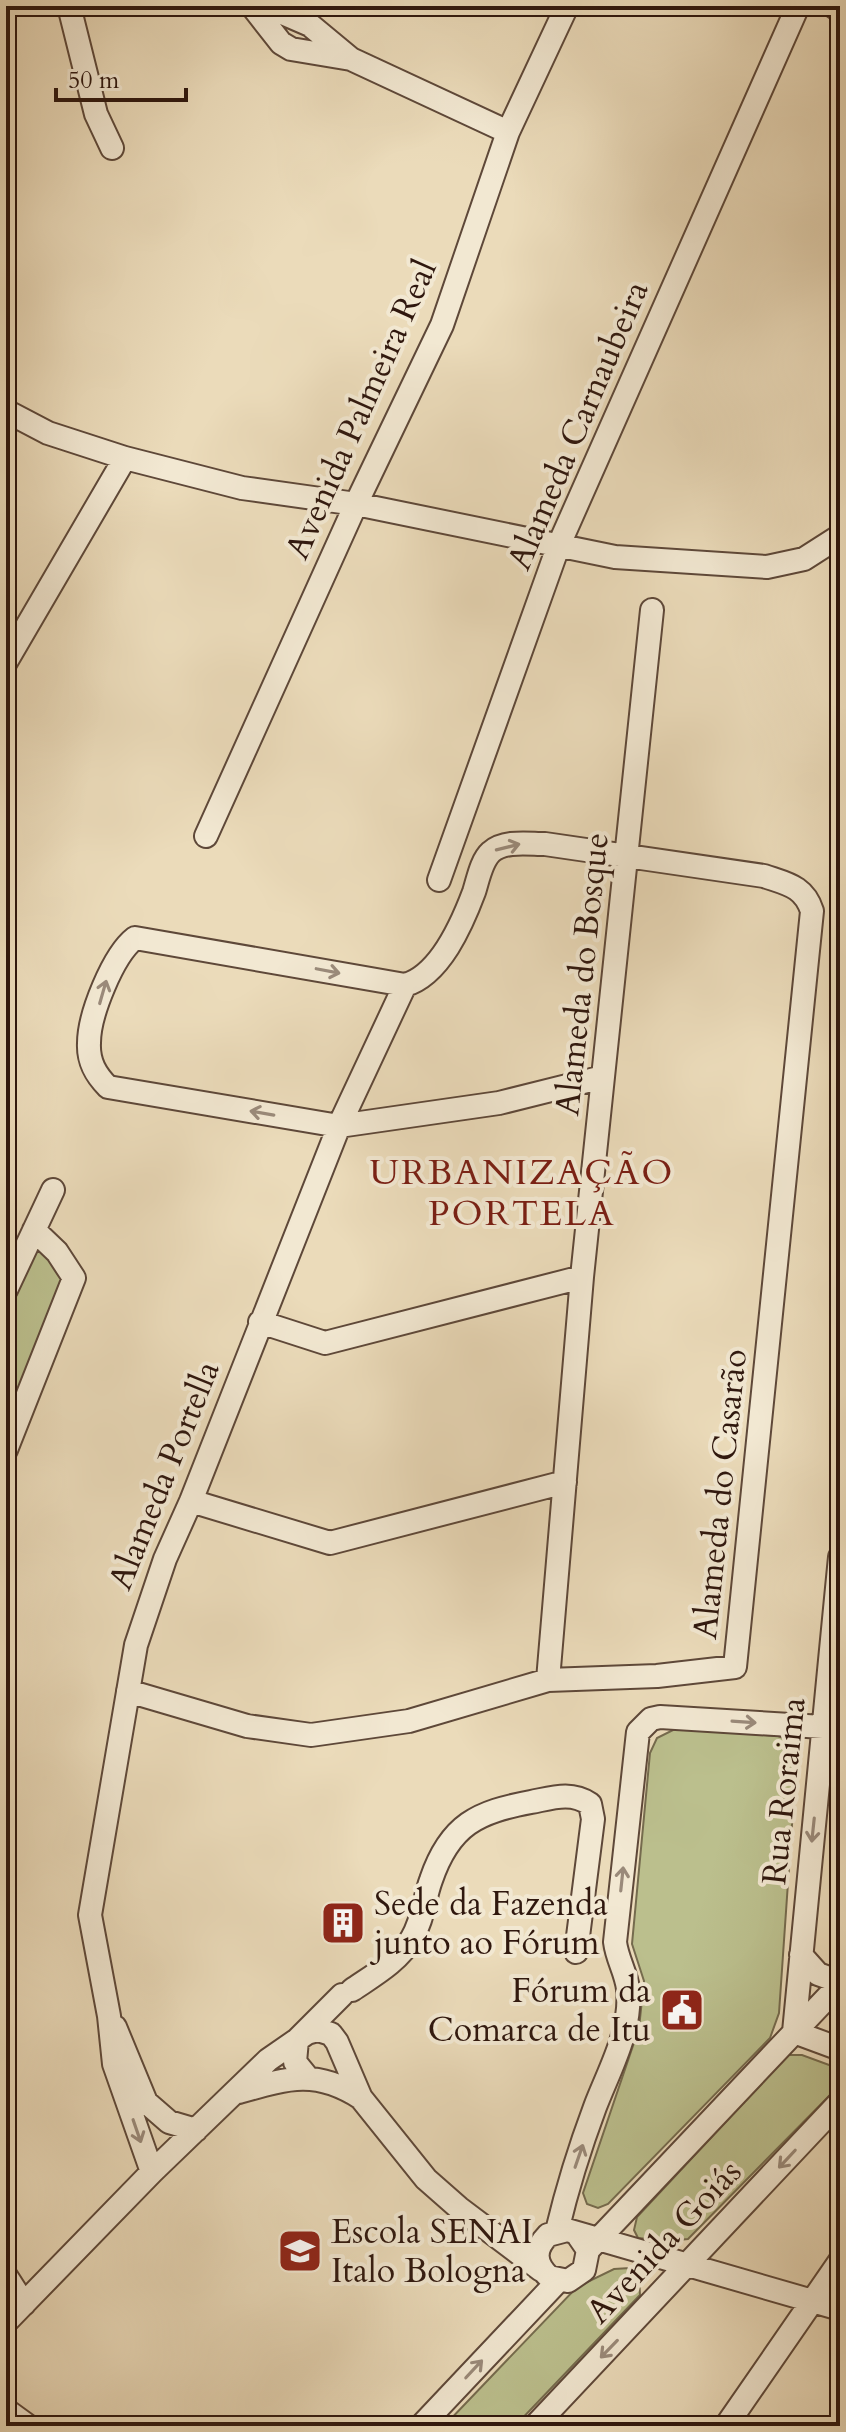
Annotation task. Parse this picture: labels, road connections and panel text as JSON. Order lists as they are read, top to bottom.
{
  "streets": {
    "street": [
      "Avenida Palmeira Real",
      "Alameda Carnaubeira",
      "Alameda do Bosque",
      "Alameda Portella",
      "Alameda do Casarão",
      "Rua Roraima",
      "Avenida Goiás"
    ]
  },
  "crossings": [
    ["Alameda do Bosque", "Alameda do Casarão"],
    ["Alameda Portella", "Alameda do Casarão"],
    ["Rua Roraima", "Avenida Goiás"]
  ],
  "one_way": ["Rua Roraima"],
  "districts": ["URBANIZAÇÃO PORTELA"],
  "places": {
    "building": ["Sede da Fazenda junto ao Fórum"],
    "public building": ["Fórum da Comarca de Itu"],
    "school or university": ["Escola SENAI Italo Bologna"]
  },
  "scale_bar": "50 m"
}
